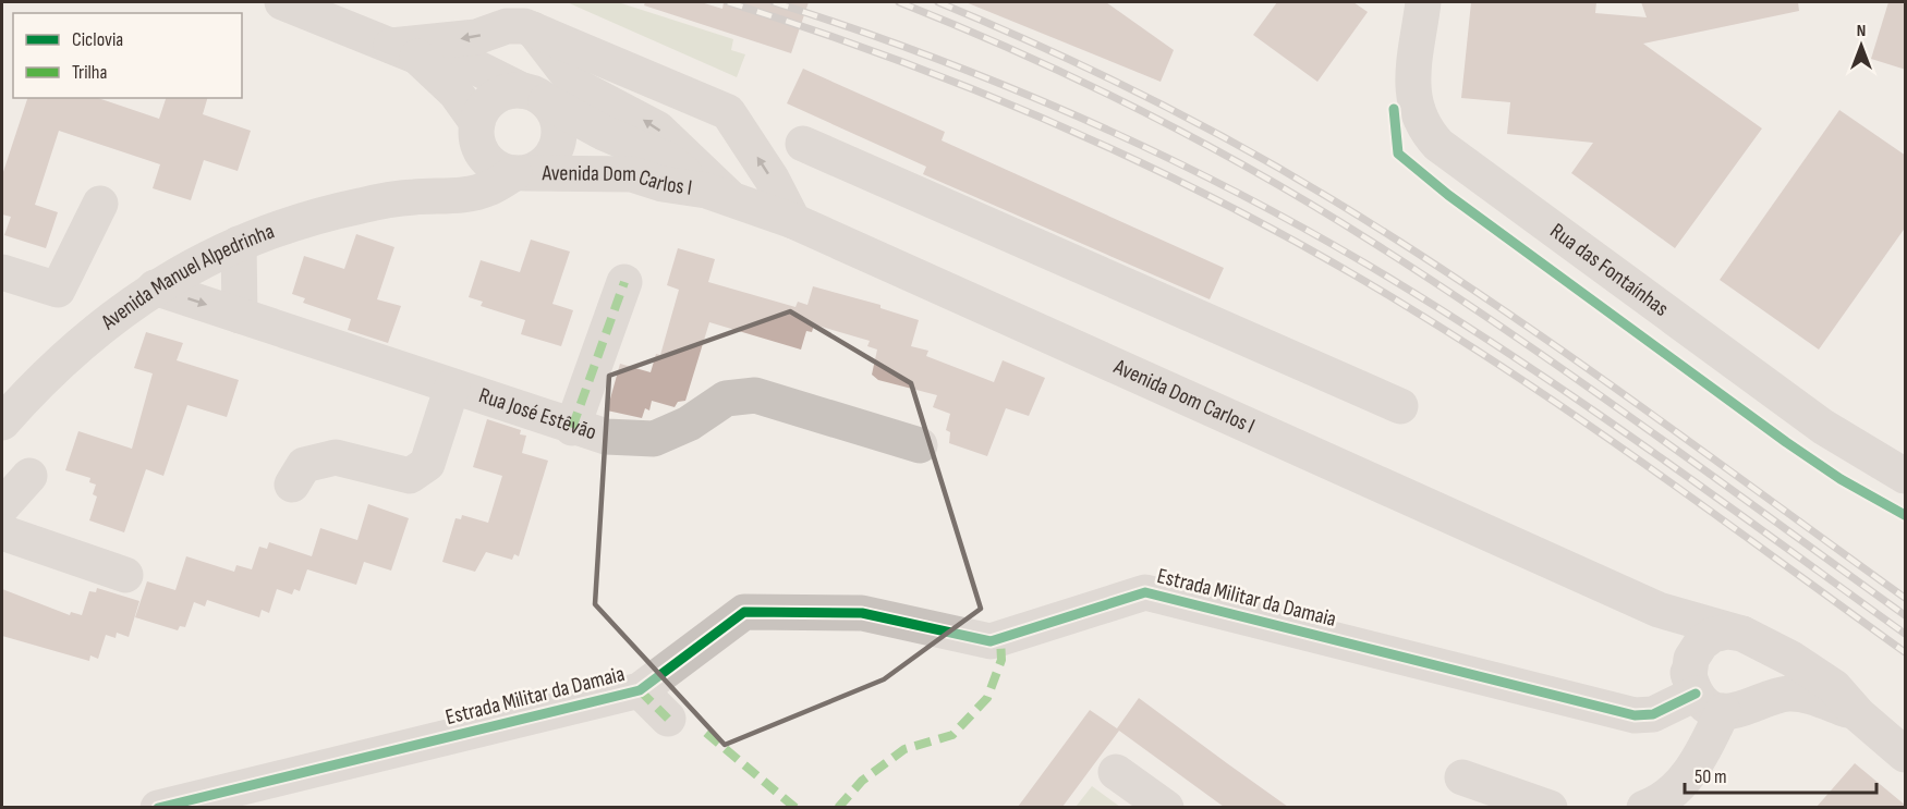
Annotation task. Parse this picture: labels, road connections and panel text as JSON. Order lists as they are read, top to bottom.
{
  "streets": {
    "street": [
      "Avenida Dom Carlos I",
      "Rua das Fontaínhas",
      "Avenida Manuel Alpedrinha",
      "Rua José Estêvão",
      "Estrada Militar da Damaia"
    ]
  },
  "crossings": [
    ["Avenida Dom Carlos I", "Avenida Manuel Alpedrinha"],
    ["Avenida Dom Carlos I", "Estrada Militar da Damaia"],
    ["Avenida Manuel Alpedrinha", "Rua José Estêvão"]
  ],
  "legend": ["Ciclovia", "Trilha"],
  "scale_bar": "50 m",
  "north": "top"
}
